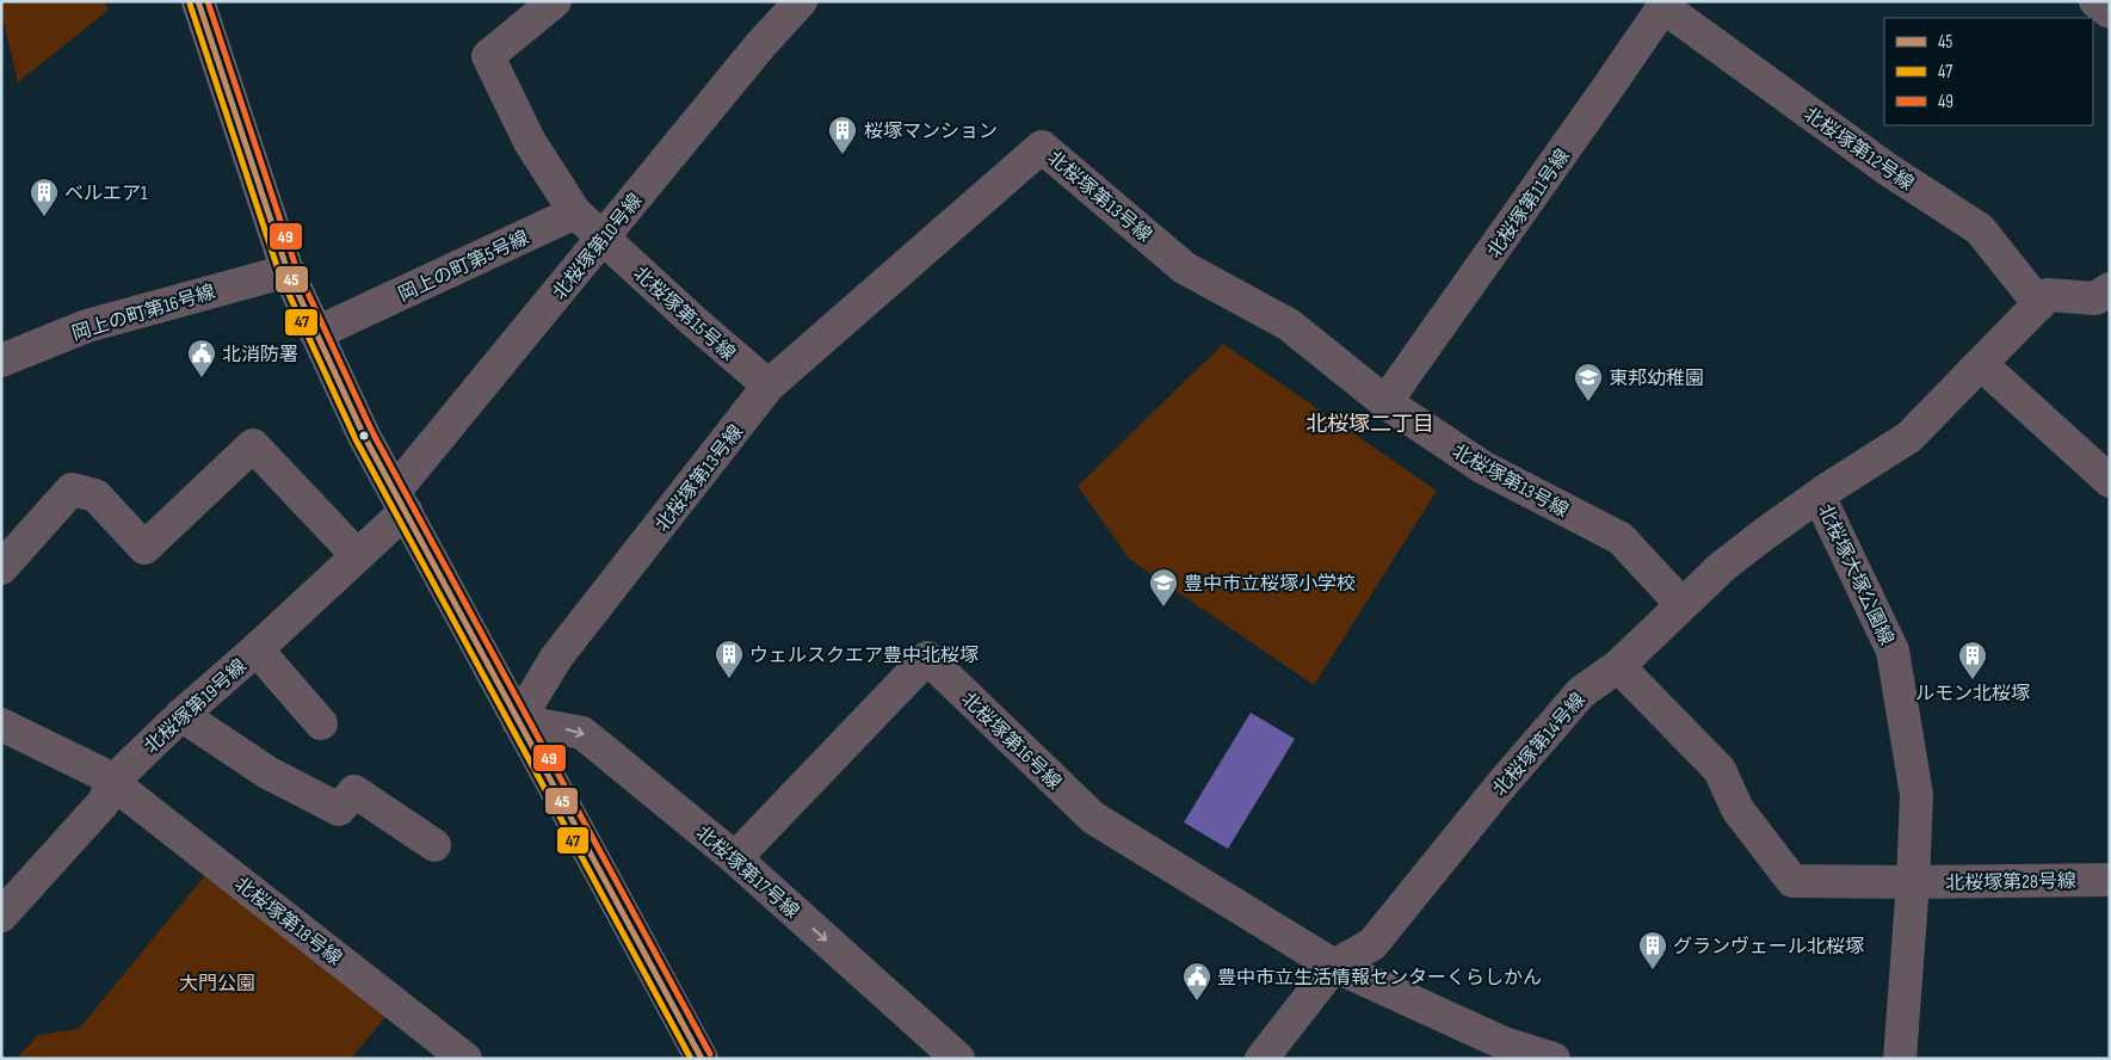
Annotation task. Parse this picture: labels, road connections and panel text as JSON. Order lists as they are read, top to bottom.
{
  "streets": {
    "street": [
      "北桜塚第12号線",
      "北桜塚第13号線",
      "北桜塚第11号線",
      "北桜塚第10号線",
      "岡上の町第5号線",
      "岡上の町第16号線",
      "北桜塚第15号線",
      "北桜塚大塚公園線",
      "北桜塚第19号線",
      "北桜塚第16号線",
      "北桜塚第14号線",
      "北桜塚第17号線",
      "北桜塚第28号線",
      "北桜塚第18号線"
    ]
  },
  "crossings": [
    ["北桜塚第12号線", "北桜塚第11号線"],
    ["北桜塚第12号線", "北桜塚大塚公園線"],
    ["北桜塚第13号線", "北桜塚第11号線"],
    ["北桜塚第13号線", "北桜塚第15号線"],
    ["北桜塚第13号線", "北桜塚第14号線"],
    ["北桜塚第13号線", "北桜塚第17号線"],
    ["北桜塚第10号線", "北桜塚第15号線"],
    ["北桜塚第10号線", "北桜塚第19号線"],
    ["北桜塚大塚公園線", "北桜塚第14号線"],
    ["北桜塚大塚公園線", "北桜塚第28号線"],
    ["北桜塚第19号線", "北桜塚第18号線"],
    ["北桜塚第16号線", "北桜塚第14号線"],
    ["北桜塚第16号線", "北桜塚第17号線"],
    ["北桜塚第14号線", "北桜塚第28号線"]
  ],
  "one_way": ["北桜塚第17号線"],
  "districts": ["北桜塚二丁目"],
  "parks": ["大門公園"],
  "places": {
    "building": [
      "桜塚マンション",
      "ベルエア1",
      "ウェルスクエア豊中北桜塚",
      "ルモン北桜塚",
      "グランヴェール北桜塚"
    ],
    "public building": ["北消防署", "豊中市立生活情報センターくらしかん"],
    "school or university": ["東邦幼稚園", "豊中市立桜塚小学校"]
  },
  "lines": ["transit line 45", "transit line 49", "transit line 47"],
  "legend": ["45", "47", "49"]
}
